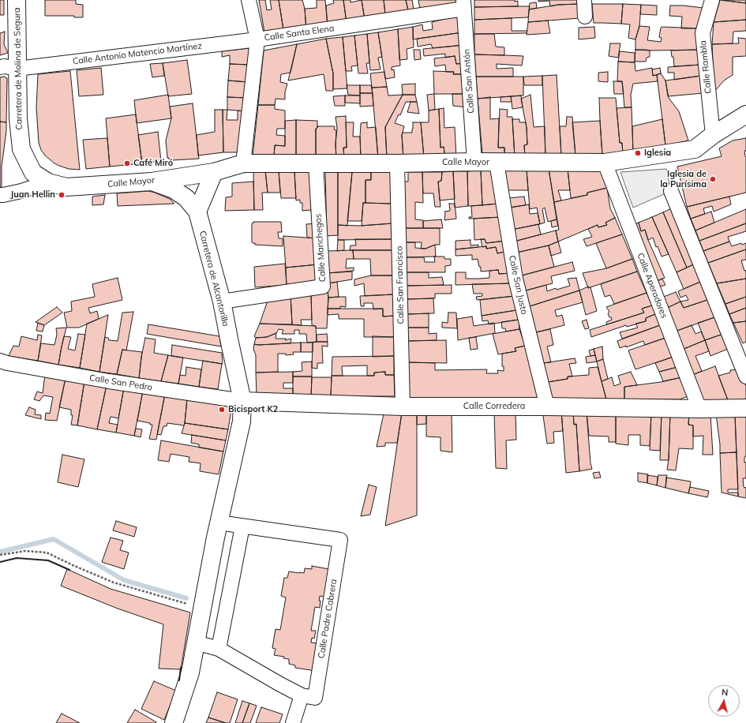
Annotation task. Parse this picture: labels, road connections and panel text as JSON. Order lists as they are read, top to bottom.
{
  "streets": {
    "street": [
      "Calle Santa Elena",
      "Calle Antonio Matencio Martínez",
      "Calle Rambla",
      "Carretera de Molina de Segura",
      "Calle San Antón",
      "Calle Mayor",
      "Calle Manchegos",
      "Carretera de Alcantarilla",
      "Calle San Francisco",
      "Calle San Justo",
      "Calle Aperadores",
      "Calle San Pedro",
      "Calle Corredera",
      "Calle Padre Cabrera"
    ]
  },
  "crossings": [
    ["Calle Santa Elena", "Calle Antonio Matencio Martínez"],
    ["Calle Santa Elena", "Calle San Antón"],
    ["Calle Santa Elena", "Calle Mayor"],
    ["Calle Antonio Matencio Martínez", "Carretera de Molina de Segura"],
    ["Calle Rambla", "Calle Mayor"],
    ["Carretera de Molina de Segura", "Calle Mayor"],
    ["Calle San Antón", "Calle Mayor"],
    ["Calle Mayor", "Calle Manchegos"],
    ["Calle Mayor", "Carretera de Alcantarilla"],
    ["Calle Mayor", "Calle San Francisco"],
    ["Calle Mayor", "Calle San Justo"],
    ["Calle Mayor", "Calle Aperadores"],
    ["Calle Manchegos", "Carretera de Alcantarilla"],
    ["Carretera de Alcantarilla", "Calle San Pedro"],
    ["Carretera de Alcantarilla", "Calle Corredera"],
    ["Calle San Francisco", "Calle Corredera"],
    ["Calle San Justo", "Calle Corredera"],
    ["Calle Aperadores", "Calle Corredera"],
    ["Calle San Pedro", "Calle Corredera"]
  ],
  "places": [
    "Iglesia",
    "Café Miró",
    "Iglesia de la Purísima",
    "Juan Hellin",
    "Bicisport K2"
  ],
  "north": "top"
}
